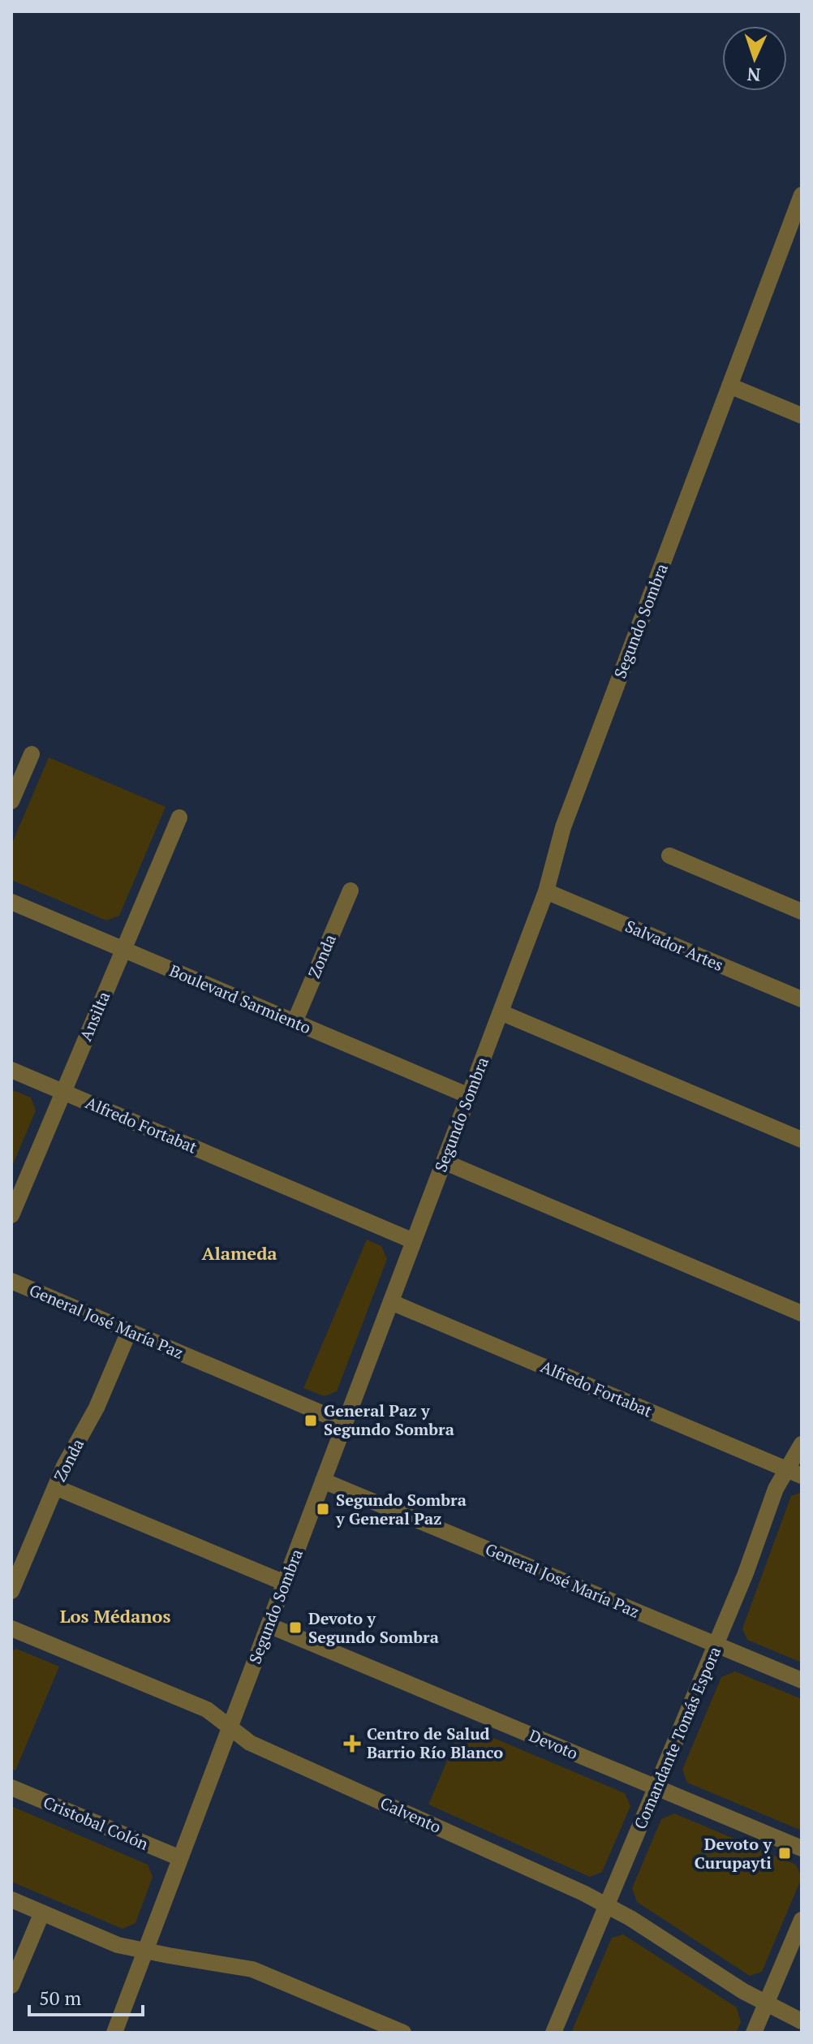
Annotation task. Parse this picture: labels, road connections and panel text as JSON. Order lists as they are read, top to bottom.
{
  "streets": {
    "street": [
      "Segundo Sombra",
      "Salvador Artes",
      "Zonda",
      "Boulevard Sarmiento",
      "Ansilta",
      "Alfredo Fortabat",
      "General José María Paz",
      "Comandante Tomás Espora",
      "Devoto",
      "Calvento",
      "Cristobal Colón"
    ]
  },
  "crossings": [
    ["Segundo Sombra", "Salvador Artes"],
    ["Segundo Sombra", "Boulevard Sarmiento"],
    ["Segundo Sombra", "Alfredo Fortabat"],
    ["Segundo Sombra", "General José María Paz"],
    ["Segundo Sombra", "Devoto"],
    ["Segundo Sombra", "Calvento"],
    ["Segundo Sombra", "Cristobal Colón"],
    ["Zonda", "Boulevard Sarmiento"],
    ["Zonda", "General José María Paz"],
    ["Boulevard Sarmiento", "Ansilta"],
    ["Ansilta", "Alfredo Fortabat"],
    ["Alfredo Fortabat", "Comandante Tomás Espora"],
    ["General José María Paz", "Comandante Tomás Espora"],
    ["Comandante Tomás Espora", "Devoto"],
    ["Comandante Tomás Espora", "Calvento"]
  ],
  "districts": ["Alameda", "Los Médanos"],
  "places": {
    "transit": [
      "General Paz y Segundo Sombra",
      "Segundo Sombra y General Paz",
      "Devoto y Segundo Sombra",
      "Devoto y Curupayti"
    ],
    "health": ["Centro de Salud Barrio Río Blanco"]
  },
  "scale_bar": "50 m",
  "north": "bottom"
}
